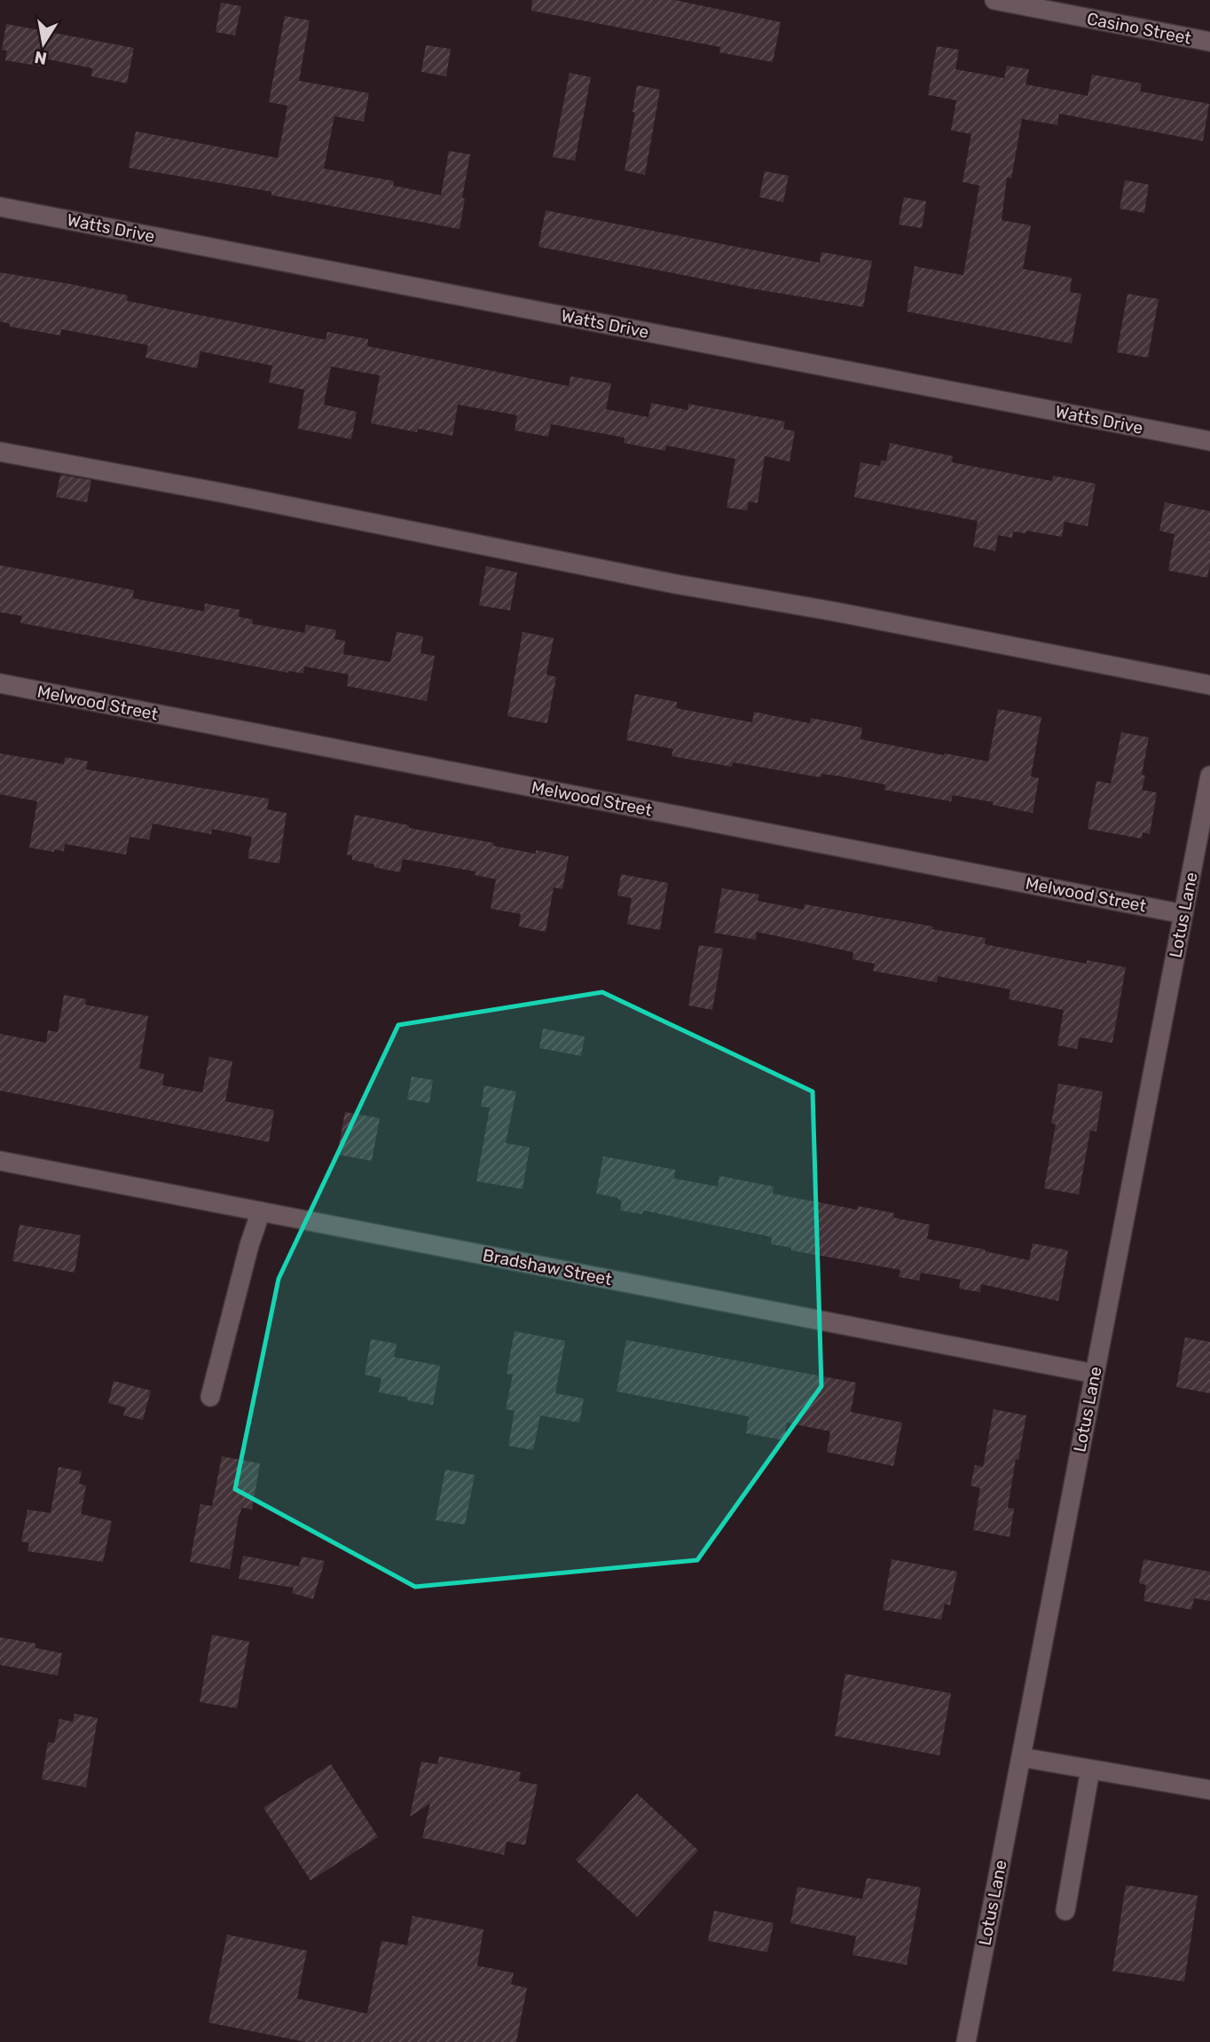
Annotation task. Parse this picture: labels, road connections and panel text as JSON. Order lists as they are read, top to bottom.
{
  "streets": {
    "street": [
      "Casino Street",
      "Watts Drive",
      "Melwood Street",
      "Lotus Lane",
      "Bradshaw Street"
    ]
  },
  "crossings": [
    ["Melwood Street", "Lotus Lane"],
    ["Lotus Lane", "Bradshaw Street"]
  ],
  "north": "bottom"
}
